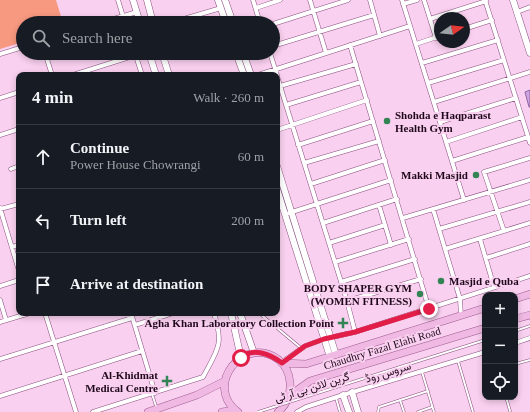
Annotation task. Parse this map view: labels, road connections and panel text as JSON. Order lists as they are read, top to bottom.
{
  "streets": {
    "main road": ["Chaudhry Fazal Elahi Road"],
    "street": ["سروس روڈ"],
    "lane": ["گرین لائن بی آر ٹی"]
  },
  "places": {
    "other": [
      "Shohda e Haqparast Health Gym",
      "Makki Masjid",
      "Masjid e Quba",
      "BODY SHAPER GYM (WOMEN FITNESS)"
    ],
    "health": ["Agha Khan Laboratory Collection Point", "Al-Khidmat Medical Centre"]
  },
  "north": "right",
  "page": {
    "search": "Search here",
    "heading": ["4 min", "Walk · 260 m"],
    "list": [
      ["Continue", "Power House Chowrangi", "60 m"],
      ["Turn left", "200 m"],
      "Arrive at destination"
    ],
    "map_buttons": ["+", "−"]
  }
}
